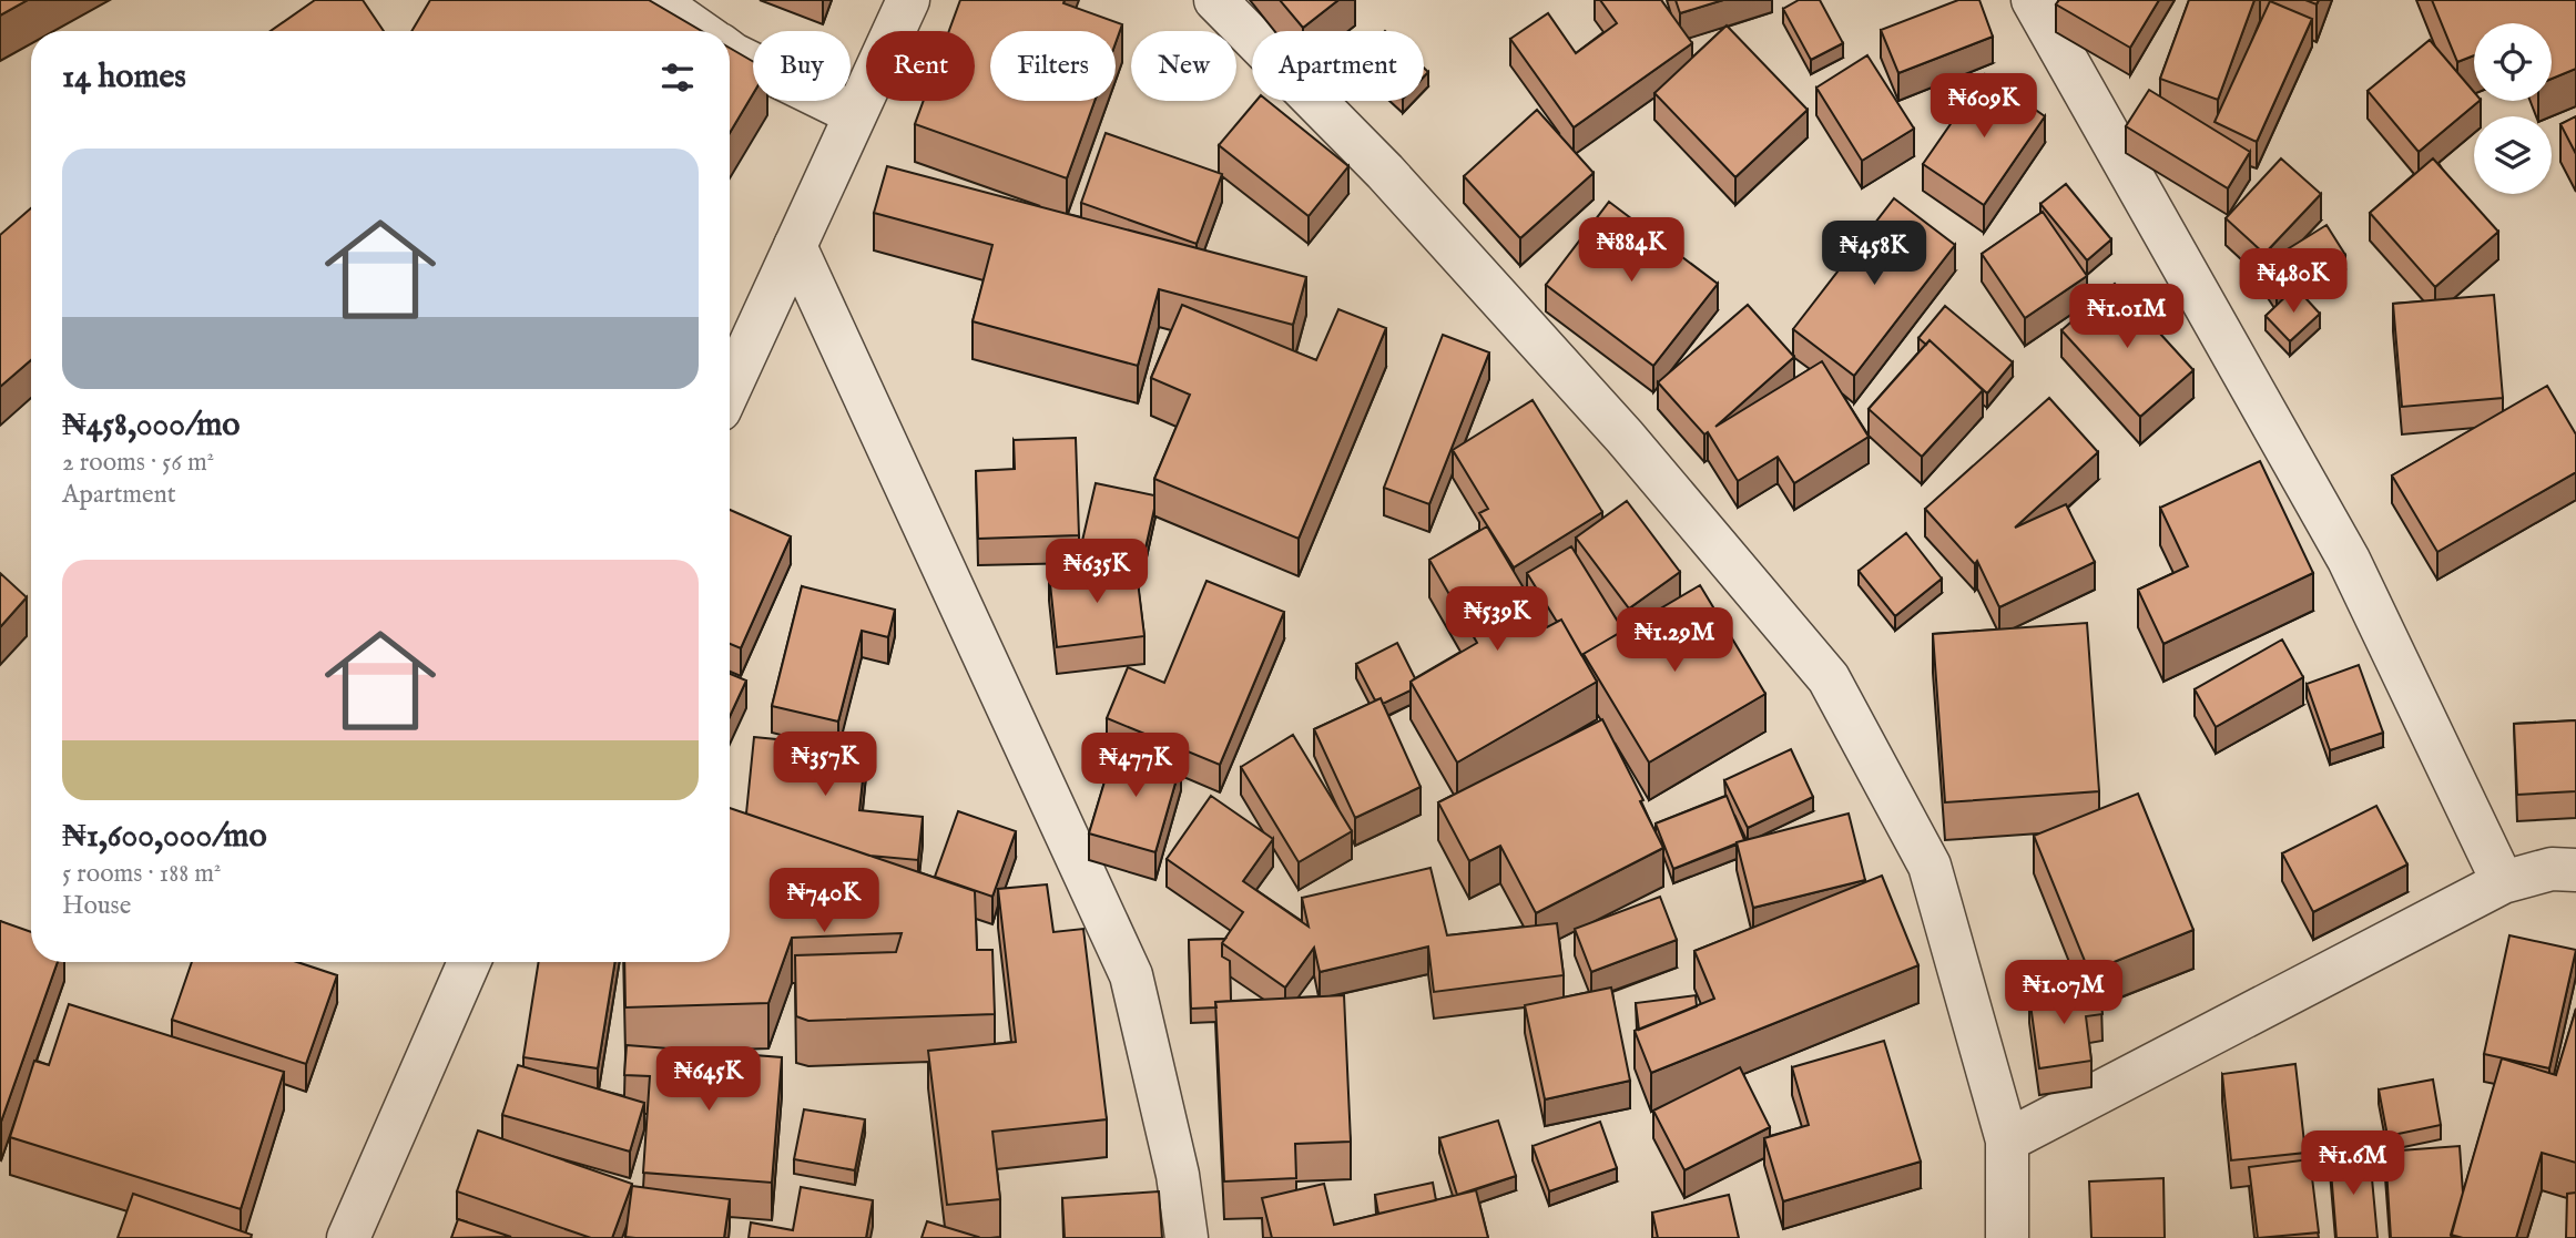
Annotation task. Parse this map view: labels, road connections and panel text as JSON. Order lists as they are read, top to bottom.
{
  "page": {
    "chip": [
      "Buy",
      "Rent",
      "Filters",
      "New",
      "Apartment"
    ],
    "heading": "14 homes",
    "price": [
      "₦609K",
      "₦884K",
      "₦458K",
      "₦480K",
      "₦1.01M",
      "₦635K",
      "₦539K",
      "₦1.29M",
      "₦357K",
      "₦477K",
      "₦740K",
      "₦1.07M",
      "₦645K",
      "₦1.6M"
    ],
    "list": [
      {
        "name": "₦458,000/mo",
        "note": "2 rooms · 56 m² · Apartment"
      },
      {
        "name": "₦1,600,000/mo",
        "note": "5 rooms · 188 m² · House"
      }
    ]
  }
}
